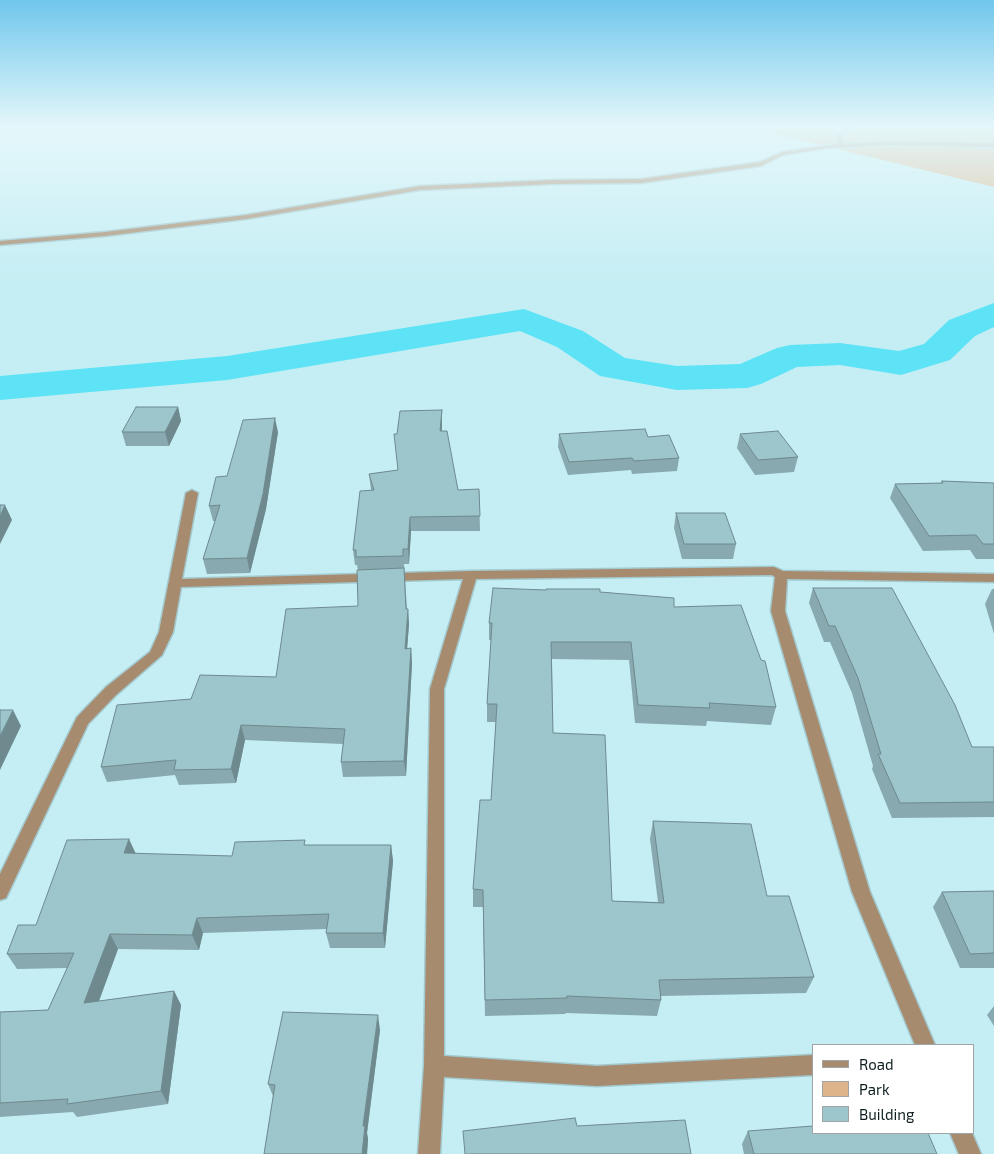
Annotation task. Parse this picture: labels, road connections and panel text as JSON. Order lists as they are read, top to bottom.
{
  "legend": ["Road", "Park", "Building"]
}
